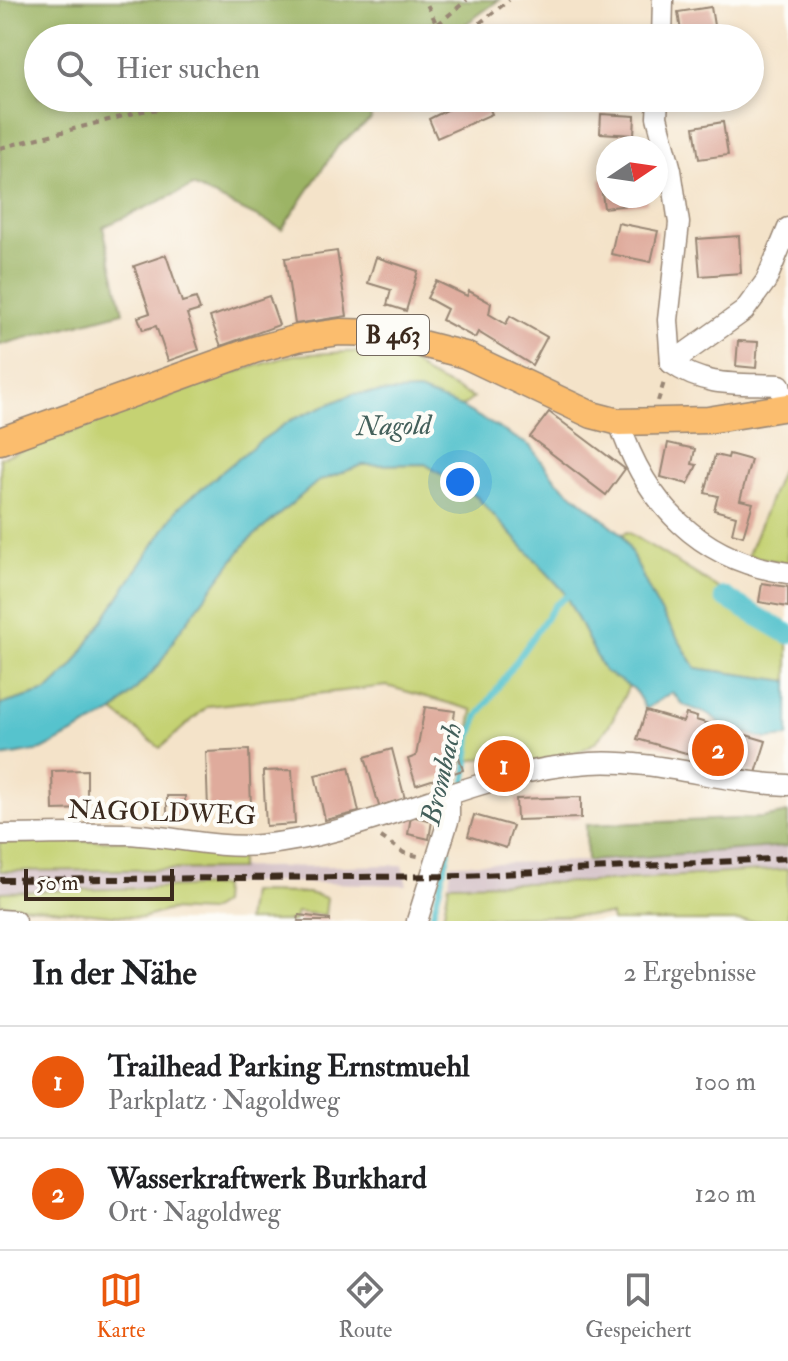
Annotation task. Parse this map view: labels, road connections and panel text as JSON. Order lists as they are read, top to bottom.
{
  "streets": {
    "main road": ["B 463"],
    "street": ["NAGOLDWEG"]
  },
  "water": ["Nagold", "Brombach"],
  "scale_bar": "50 m",
  "north": "right",
  "page": {
    "search": "Hier suchen",
    "pins": ["2", "1"],
    "scale": "50 m",
    "heading": ["In der Nähe", "2 Ergebnisse"],
    "list": [
      {
        "mark": "1",
        "name": "Trailhead Parking Ernstmuehl",
        "note": "Parkplatz · Nagoldweg",
        "value": "100 m"
      },
      {
        "mark": "2",
        "name": "Wasserkraftwerk Burkhard",
        "note": "Ort · Nagoldweg",
        "value": "120 m"
      }
    ],
    "nav": ["Karte", "Route", "Gespeichert"]
  }
}
